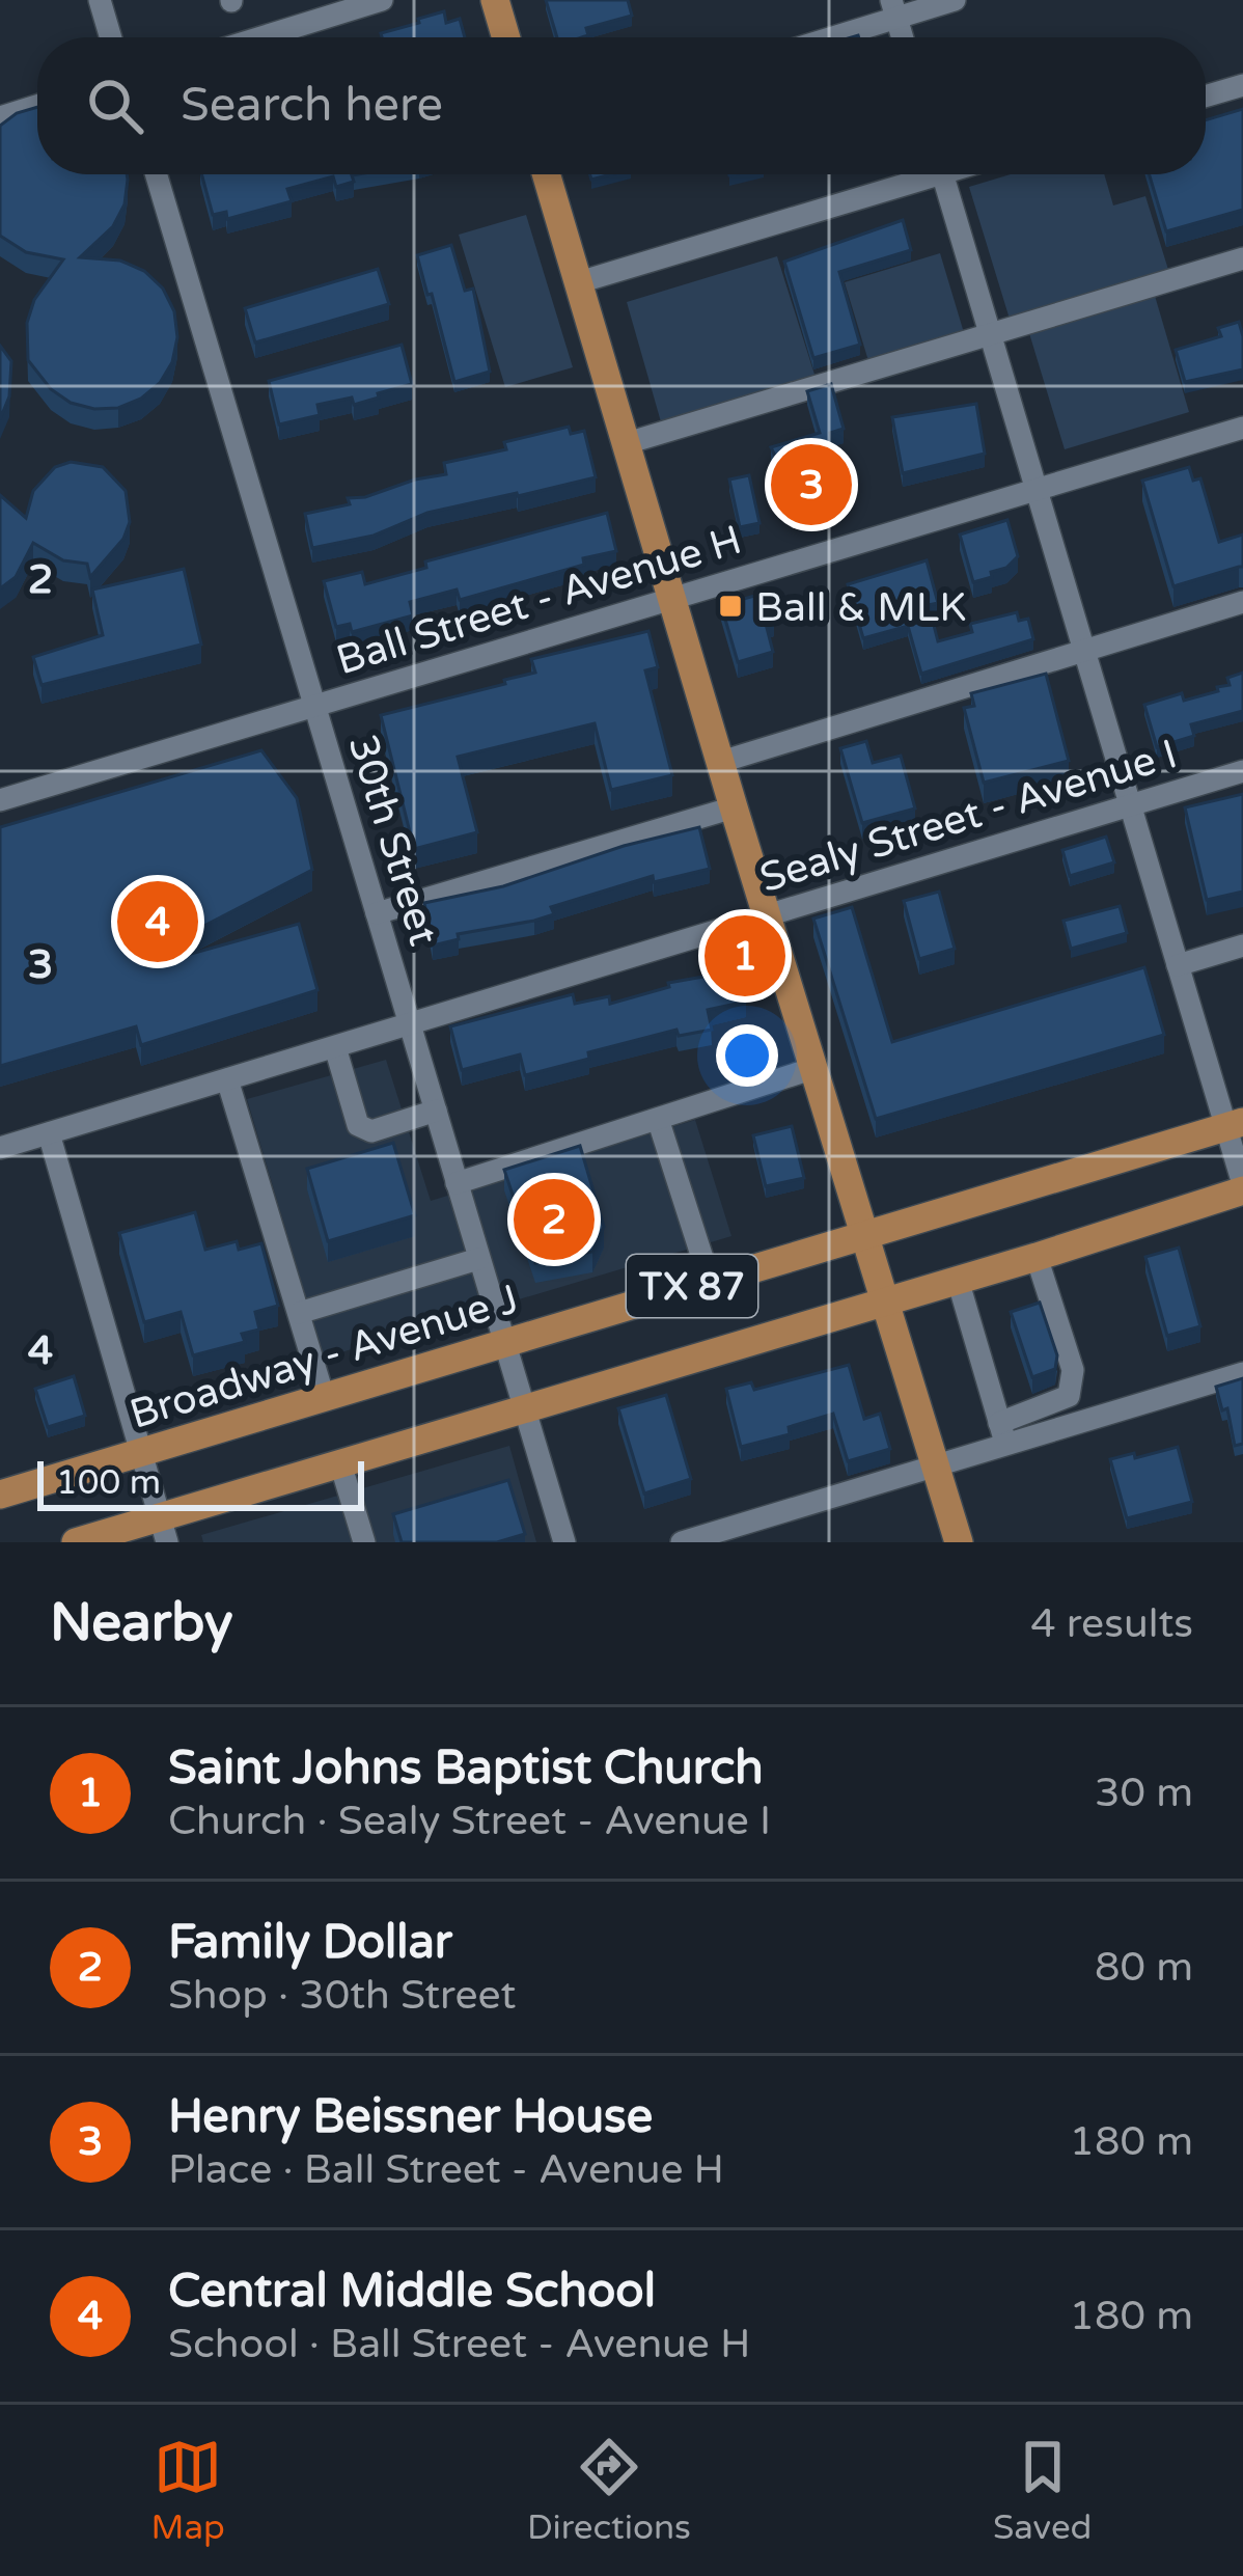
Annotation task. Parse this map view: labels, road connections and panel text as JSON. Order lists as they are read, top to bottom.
{
  "streets": {
    "main road": ["TX 87", "Broadway - Avenue J"],
    "street": ["Ball Street - Avenue H", "Sealy Street - Avenue I", "30th Street"]
  },
  "crossings": [
    ["Ball Street - Avenue H", "30th Street"],
    ["Sealy Street - Avenue I", "30th Street"],
    ["30th Street", "TX 87"],
    ["30th Street", "Broadway - Avenue J"]
  ],
  "places": {
    "transit": ["Ball & MLK"]
  },
  "scale_bar": "100 m",
  "page": {
    "search": "Search here",
    "pins": [
      "3",
      "4",
      "1",
      "2"
    ],
    "scale": "100 m",
    "heading": ["Nearby", "4 results"],
    "list": [
      {
        "mark": "1",
        "name": "Saint Johns Baptist Church",
        "note": "Church · Sealy Street - Avenue I",
        "value": "30 m"
      },
      {
        "mark": "2",
        "name": "Family Dollar",
        "note": "Shop · 30th Street",
        "value": "80 m"
      },
      {
        "mark": "3",
        "name": "Henry Beissner House",
        "note": "Place · Ball Street - Avenue H",
        "value": "180 m"
      },
      {
        "mark": "4",
        "name": "Central Middle School",
        "note": "School · Ball Street - Avenue H",
        "value": "180 m"
      }
    ],
    "nav": ["Map", "Directions", "Saved"]
  },
  "grid": {
    "rows": ["2", "3", "4"]
  }
}
